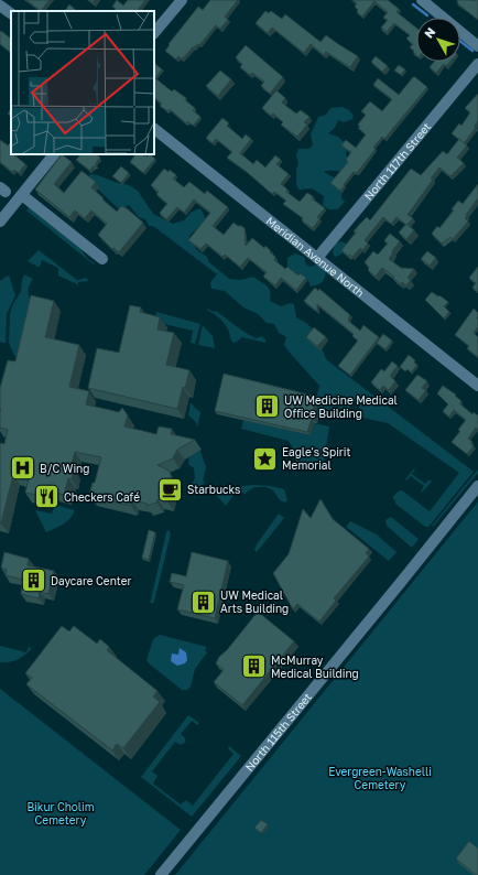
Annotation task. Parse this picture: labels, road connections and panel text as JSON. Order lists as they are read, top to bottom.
{
  "streets": {
    "street": ["North 117th Street", "Meridian Avenue North", "North 115th Street"]
  },
  "crossings": [
    ["North 117th Street", "Meridian Avenue North"]
  ],
  "parks": ["Evergreen-Washelli Cemetery", "Bikur Cholim Cemetery"],
  "places": {
    "building": [
      "UW Medicine Medical Office Building",
      "Daycare Center",
      "UW Medical Arts Building",
      "McMurray Medical Building"
    ],
    "place": ["Eagle's Spirit Memorial"],
    "hospital": ["B/C Wing"],
    "cafe": ["Starbucks"],
    "restaurant": ["Checkers Café"]
  },
  "north": "top left"
}
